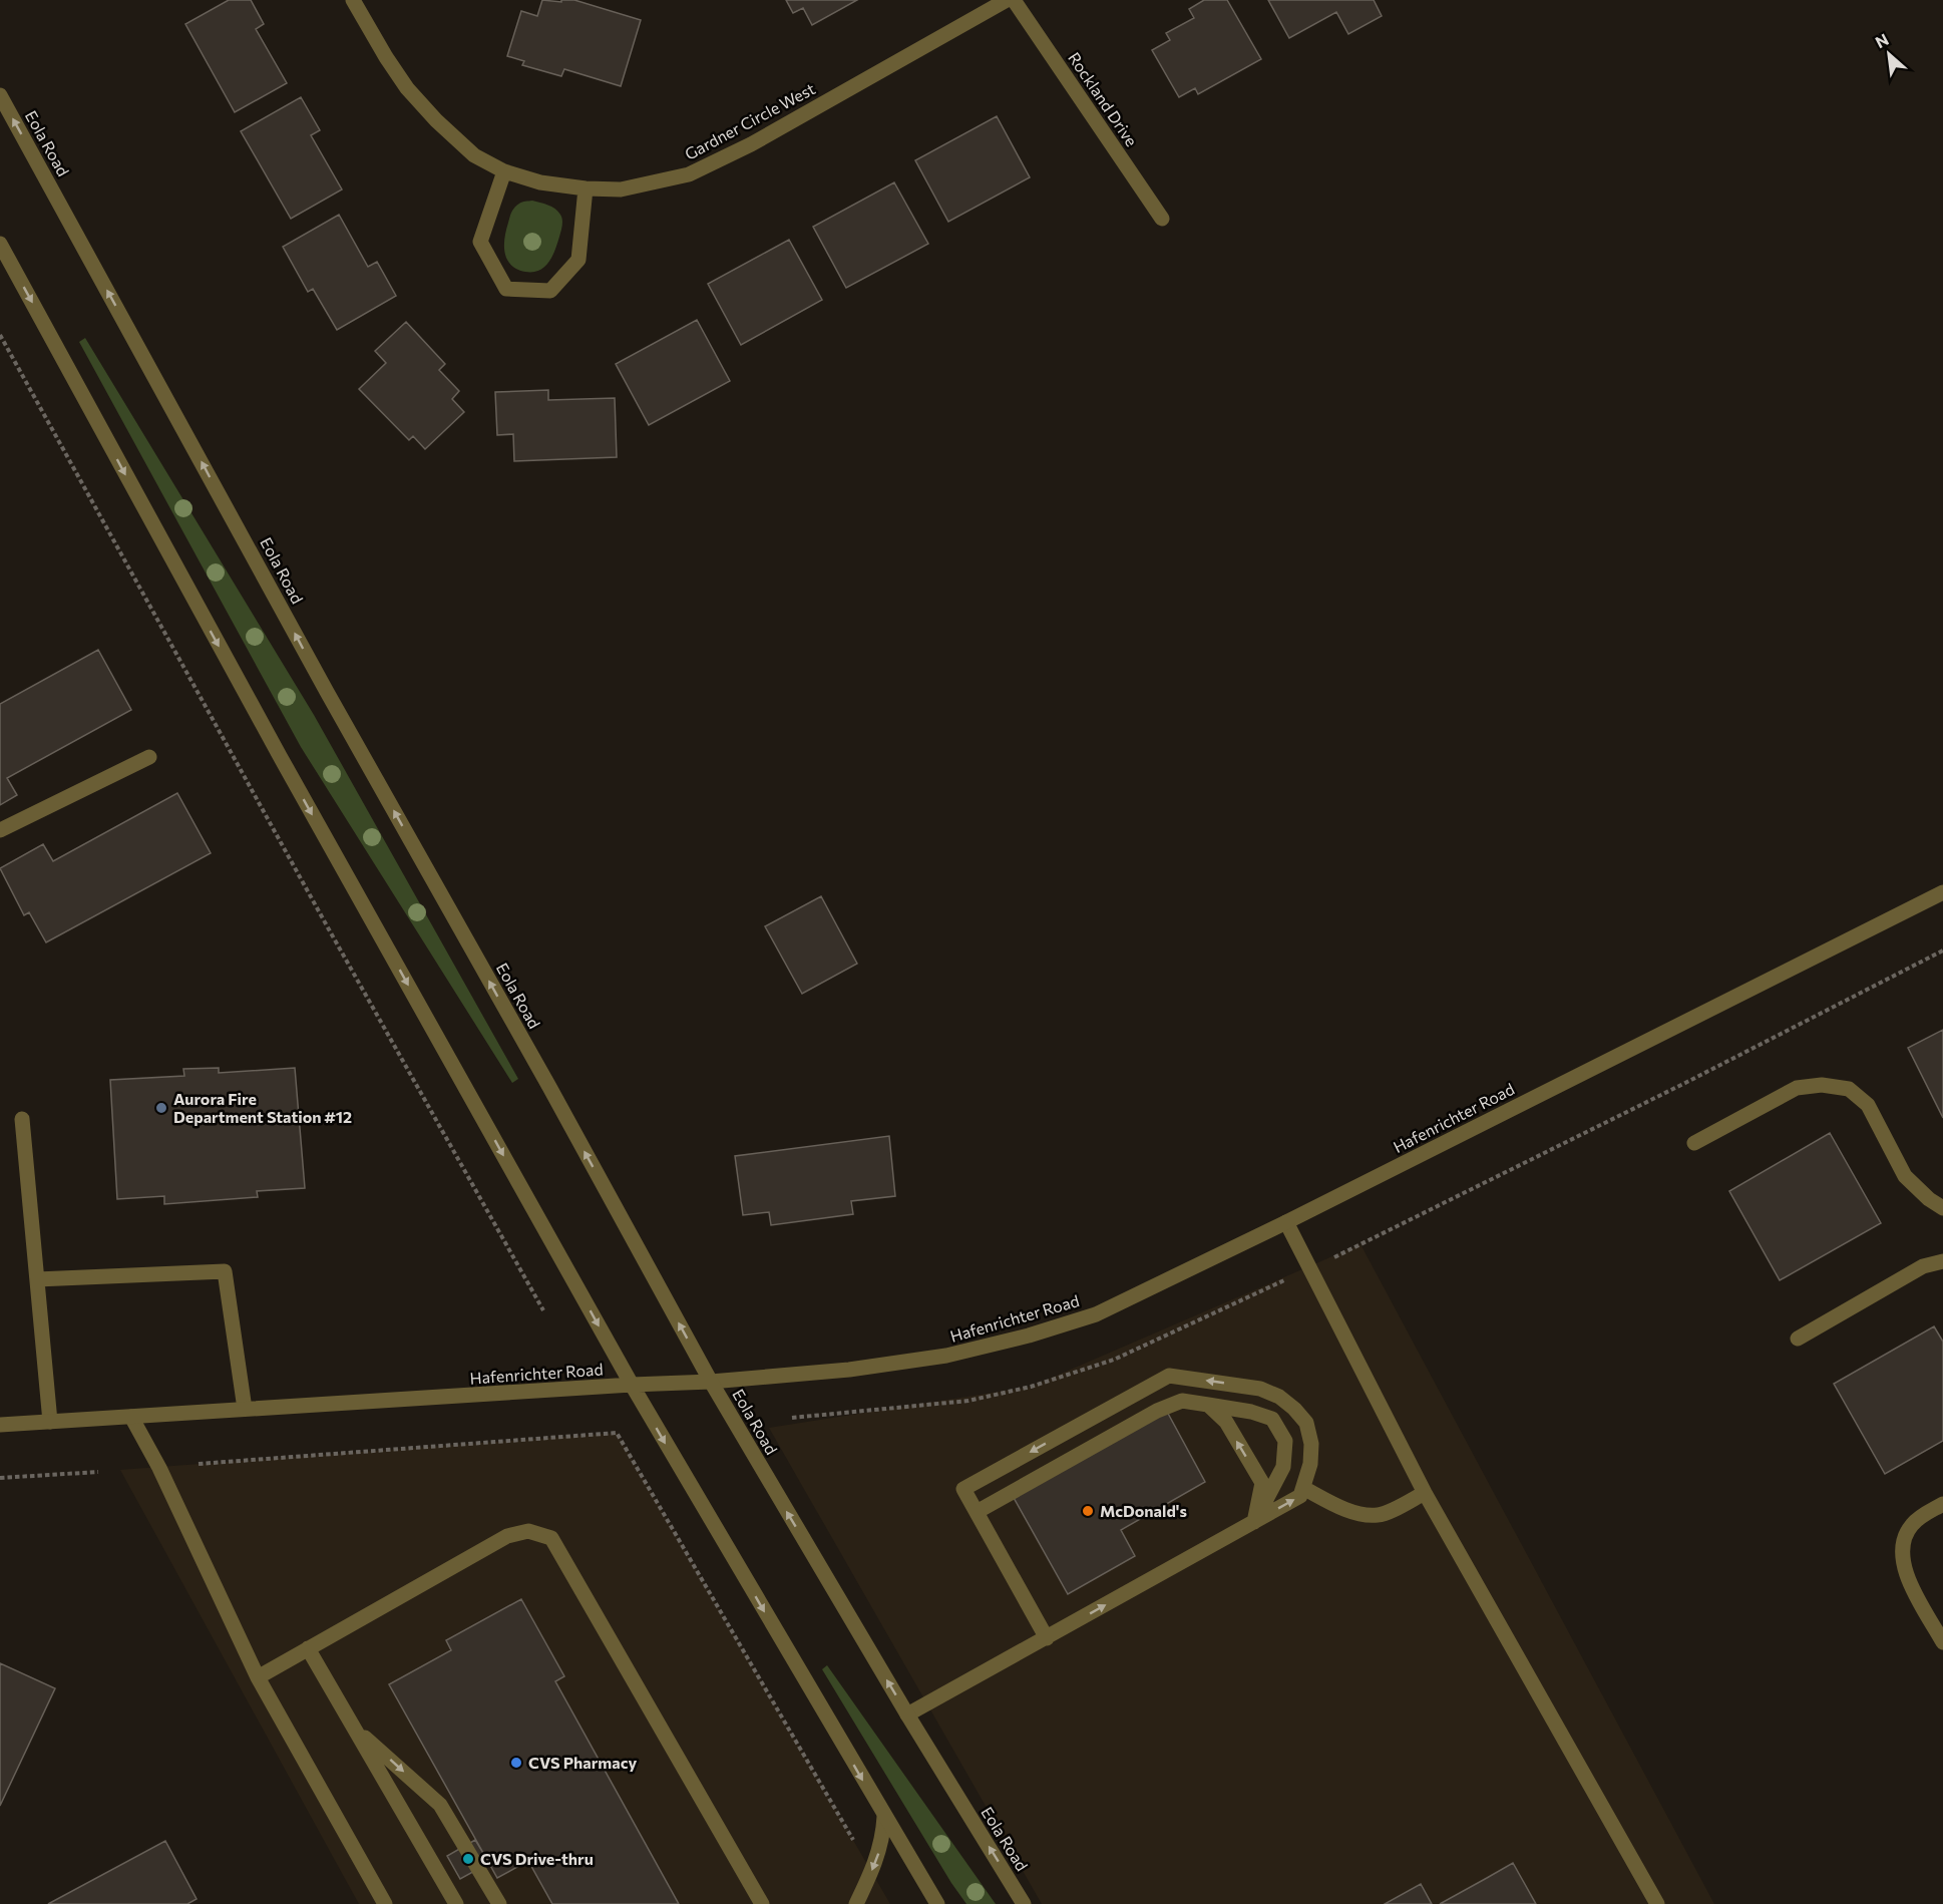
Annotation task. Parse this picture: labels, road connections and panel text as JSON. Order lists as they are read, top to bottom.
{
  "streets": {
    "street": [
      "Rockland Drive",
      "Gardner Circle West",
      "Eola Road",
      "Hafenrichter Road"
    ]
  },
  "crossings": [
    ["Eola Road", "Hafenrichter Road"]
  ],
  "places": [
    "Aurora Fire Department Station #12",
    "McDonald's",
    "CVS Pharmacy",
    "CVS Drive-thru"
  ],
  "north": "top left"
}
